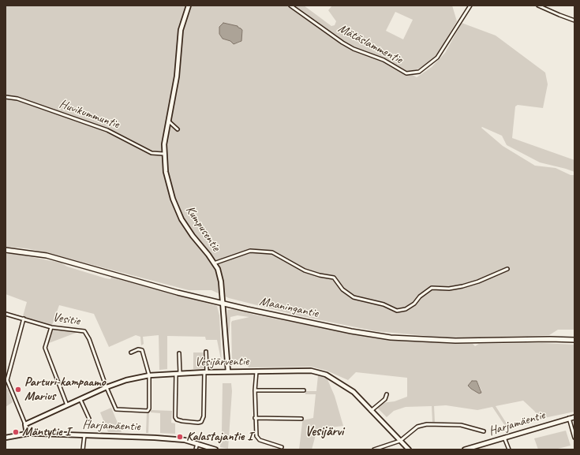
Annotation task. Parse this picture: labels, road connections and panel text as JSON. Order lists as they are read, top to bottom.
{
  "streets": {
    "main road": ["Maaningantie"],
    "street": [
      "Mätäslammentie",
      "Huvikummuntie",
      "Kumpusentie",
      "Vesitie",
      "Vesijärventie",
      "Harjamäentie"
    ]
  },
  "crossings": [
    ["Huvikummuntie", "Kumpusentie"],
    ["Kumpusentie", "Maaningantie"],
    ["Kumpusentie", "Vesijärventie"],
    ["Vesitie", "Vesijärventie"]
  ],
  "districts": ["Vesijärvi"],
  "places": ["Parturi-kampaamo Marius", "Mäntytie I", "Kalastajantie I"]
}
